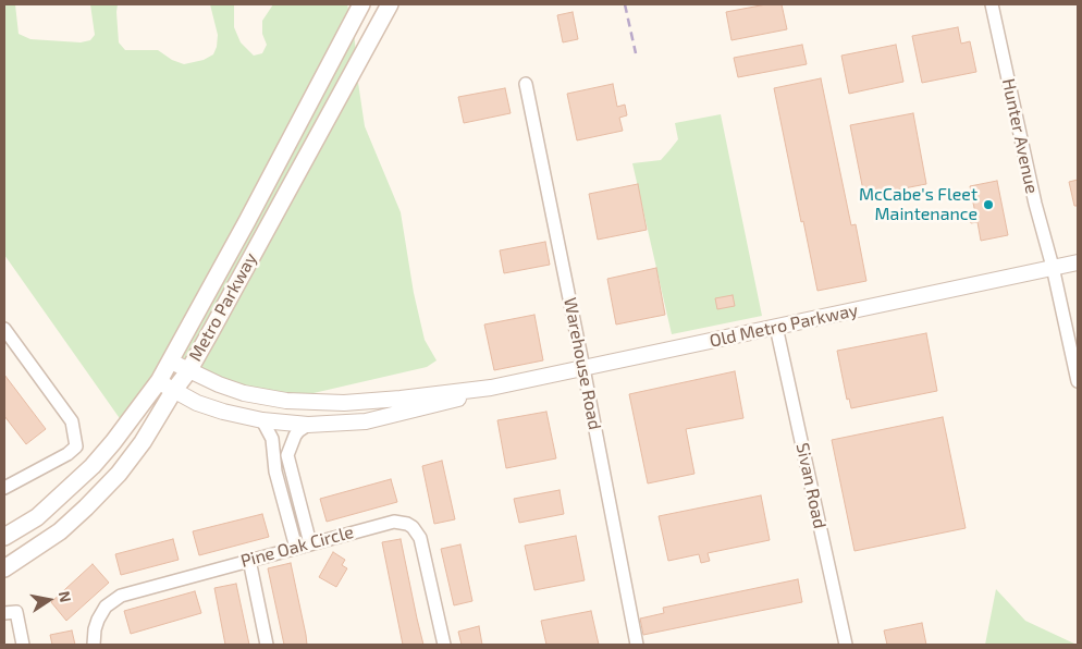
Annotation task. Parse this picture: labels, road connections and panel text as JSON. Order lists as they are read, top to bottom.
{
  "streets": {
    "main road": ["Metro Parkway"],
    "street": [
      "Hunter Avenue",
      "Old Metro Parkway",
      "Warehouse Road",
      "Sivan Road",
      "Pine Oak Circle"
    ]
  },
  "crossings": [
    ["Hunter Avenue", "Old Metro Parkway"],
    ["Metro Parkway", "Old Metro Parkway"],
    ["Old Metro Parkway", "Warehouse Road"],
    ["Old Metro Parkway", "Sivan Road"]
  ],
  "places": ["McCabe's Fleet Maintenance"],
  "north": "right"
}
